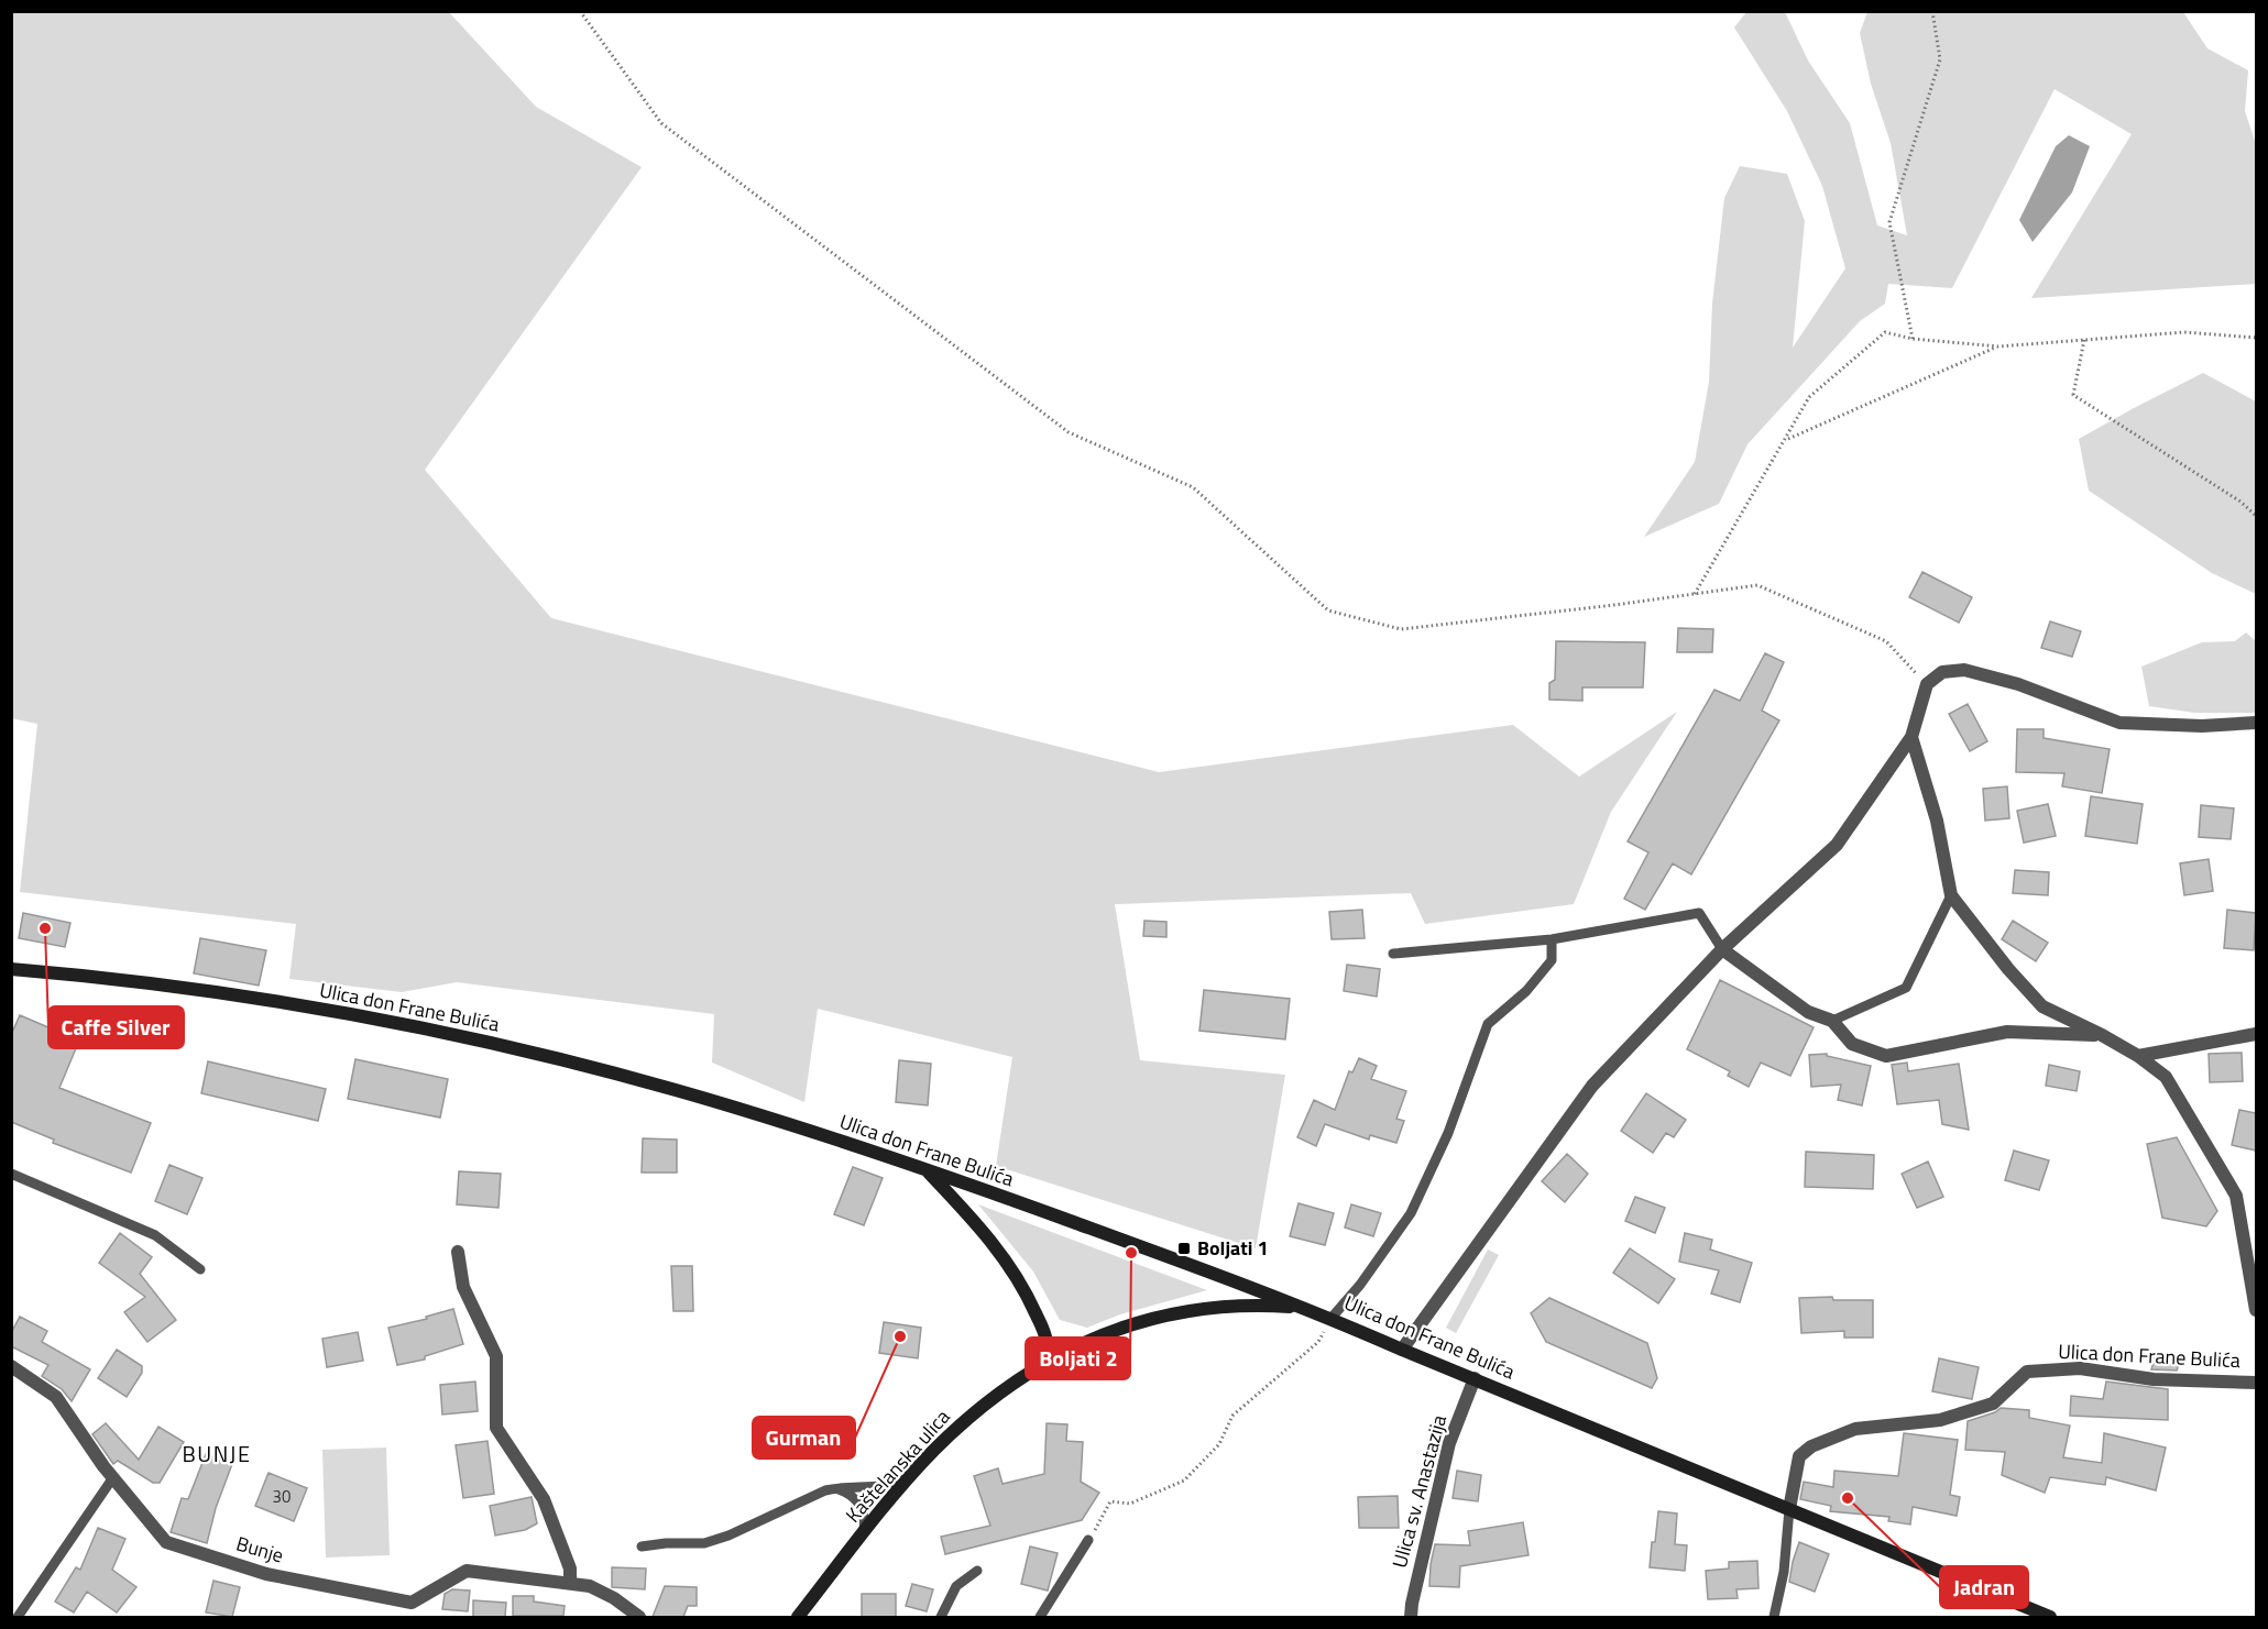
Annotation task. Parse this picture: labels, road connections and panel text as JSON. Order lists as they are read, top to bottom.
{
  "streets": {
    "street": [
      "Ulica don Frane Bulića",
      "Kaštelanska ulica",
      "Ulica sv. Anastazija",
      "Bunje"
    ]
  },
  "crossings": [
    ["Ulica don Frane Bulića", "Kaštelanska ulica"],
    ["Ulica don Frane Bulića", "Ulica sv. Anastazija"]
  ],
  "districts": ["BUNJE"],
  "places": {
    "other": [
      "Caffe Silver",
      "Boljati 2",
      "Gurman",
      "Jadran"
    ],
    "transit": ["Boljati 1"]
  },
  "house_numbers": ["30"]
}
